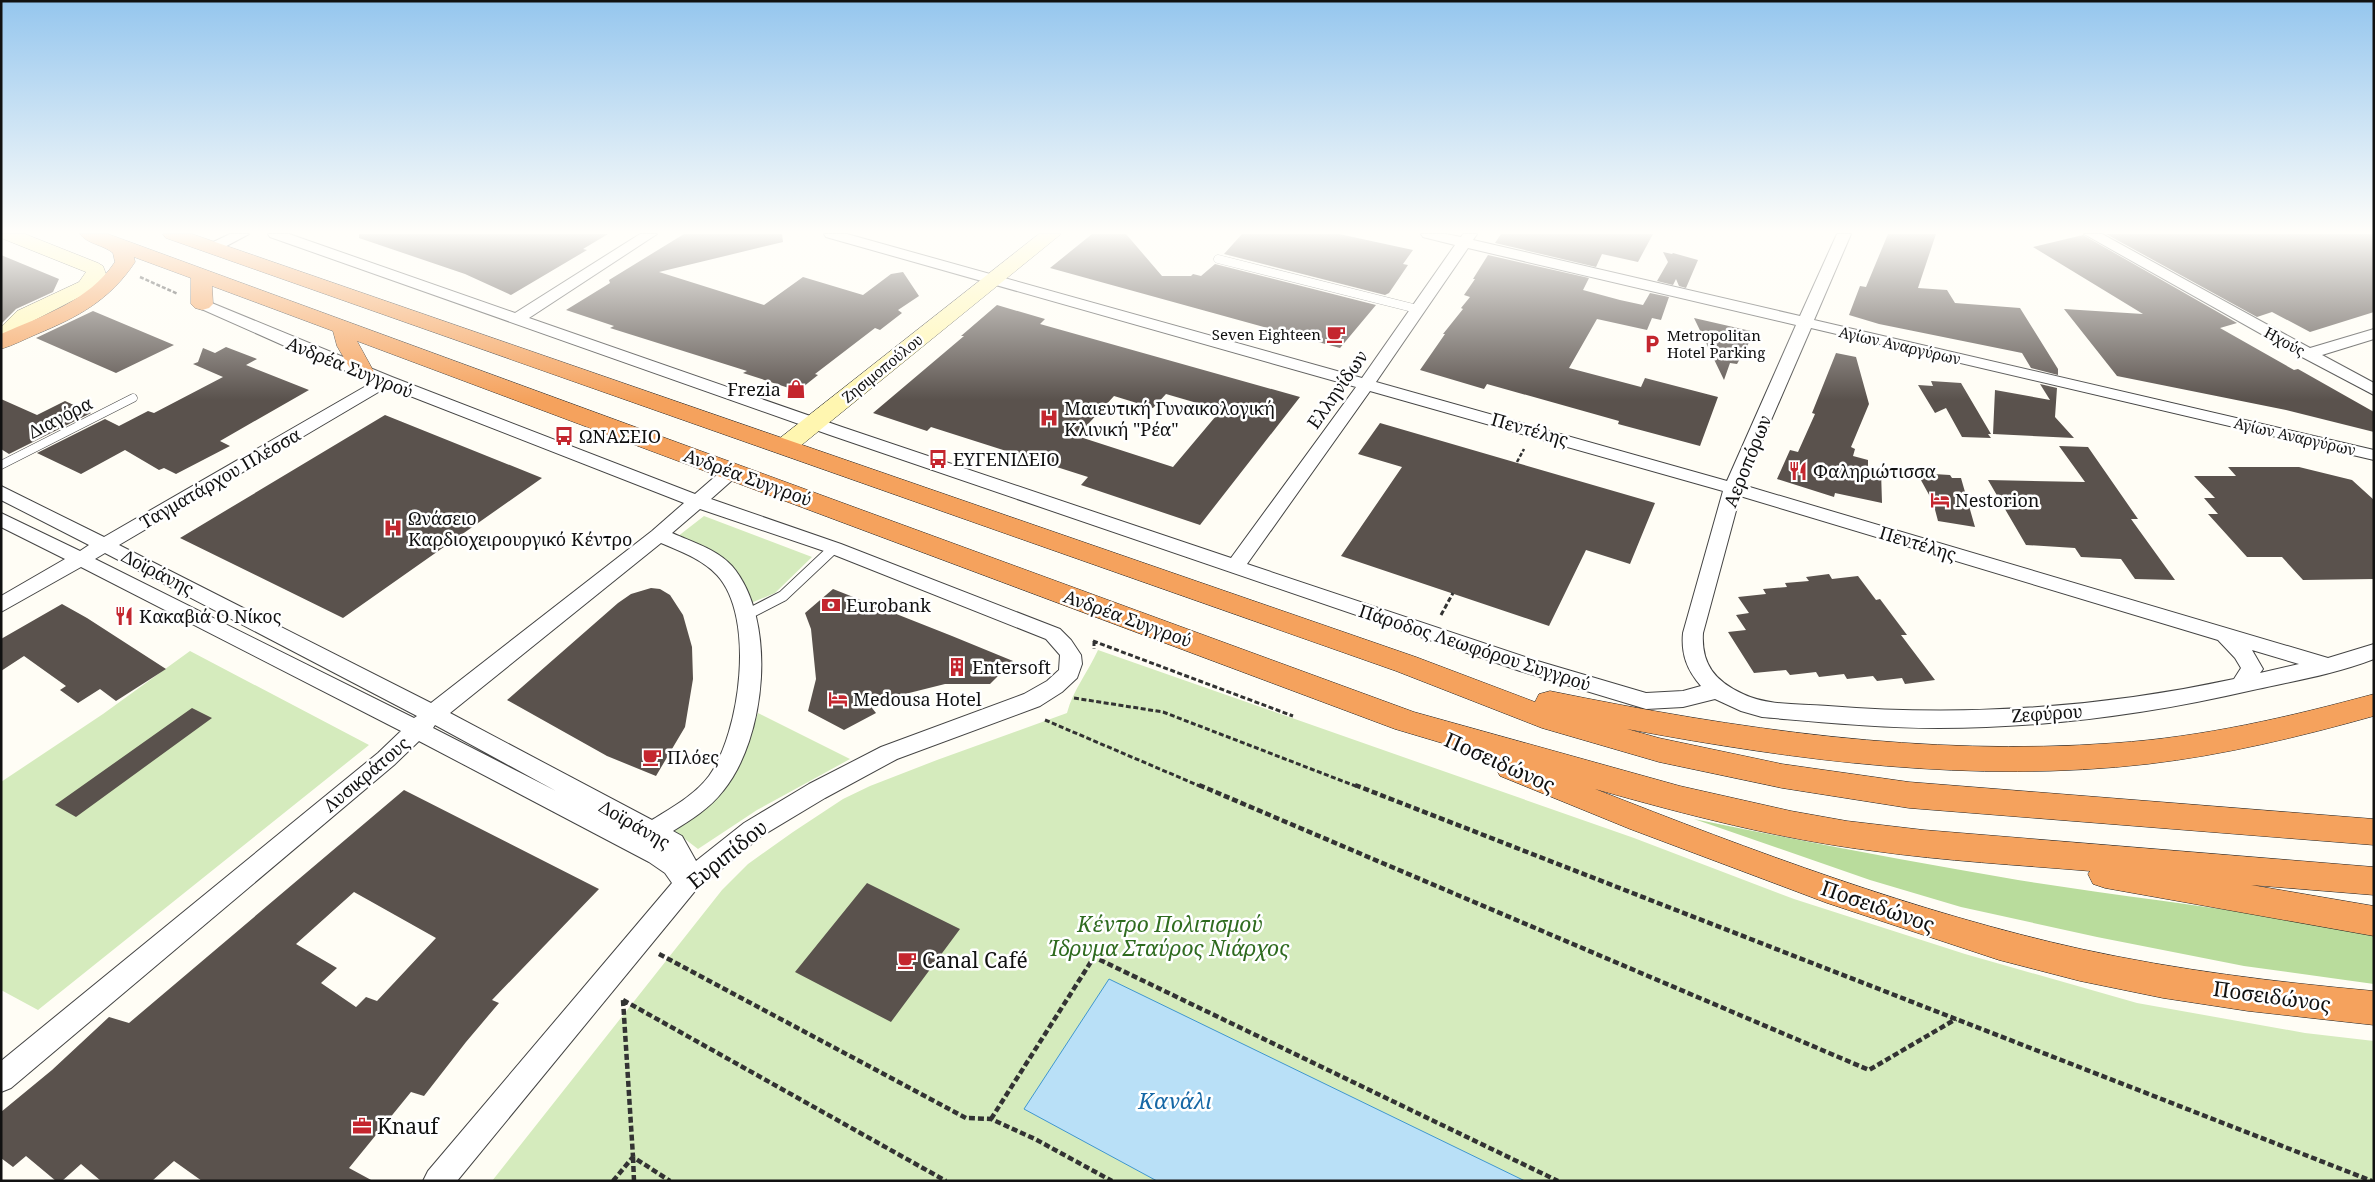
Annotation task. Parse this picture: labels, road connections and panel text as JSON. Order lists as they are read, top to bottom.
{
  "streets": {
    "highway": ["Ανδρέα Συγγρού", "Ποσειδώνος"],
    "street": [
      "Ηχούς",
      "Αγίων Αναργύρων",
      "Ζησιμοπούλου",
      "Ελληνίδων",
      "Πεντέλης",
      "Αεροπόρων",
      "Ταγματάρχου Πλέσσα",
      "Δοϊράνης",
      "Πάροδος Λεωφόρου Συγγρού",
      "Ζεφύρου",
      "Λυσικράτους",
      "Ευριπίδου"
    ],
    "lane": ["Διαγόρα"]
  },
  "crossings": [
    ["Αγίων Αναργύρων", "Αεροπόρων"],
    ["Ανδρέα Συγγρού", "Ταγματάρχου Πλέσσα"],
    ["Ανδρέα Συγγρού", "Ποσειδώνος"],
    ["Ανδρέα Συγγρού", "Λυσικράτους"],
    ["Ελληνίδων", "Πεντέλης"],
    ["Ελληνίδων", "Πάροδος Λεωφόρου Συγγρού"],
    ["Πεντέλης", "Αεροπόρων"],
    ["Πεντέλης", "Ζεφύρου"],
    ["Αεροπόρων", "Πάροδος Λεωφόρου Συγγρού"],
    ["Αεροπόρων", "Ζεφύρου"],
    ["Ταγματάρχου Πλέσσα", "Δοϊράνης"],
    ["Δοϊράνης", "Λυσικράτους"],
    ["Δοϊράνης", "Ευριπίδου"],
    ["Πάροδος Λεωφόρου Συγγρού", "Ζεφύρου"]
  ],
  "water": ["Κανάλι"],
  "parks": ["Κέντρο Πολιτισμού Ίδρυμα Σταύρος Νιάρχος"],
  "places": {
    "cafe": ["Seven Eighteen", "Πλόες", "Canal Café"],
    "parking": ["Metropolitan Hotel Parking"],
    "shop": ["Frezia"],
    "hospital": ["Μαιευτική Γυναικολογική Κλινική \"Ρέα\"", "Ωνάσειο Καρδιοχειρουργικό Κέντρο"],
    "bus stop": ["ΩΝΑΣΕΙΟ", "ΕΥΓΕΝΙΔΕΙΟ"],
    "restaurant": ["Φαληριώτισσα", "Κακαβιά Ο Νίκος"],
    "hotel": ["Nestorion", "Medousa Hotel"],
    "bank": ["Eurobank"],
    "building": ["Entersoft"],
    "office": ["Knauf"]
  }
}
